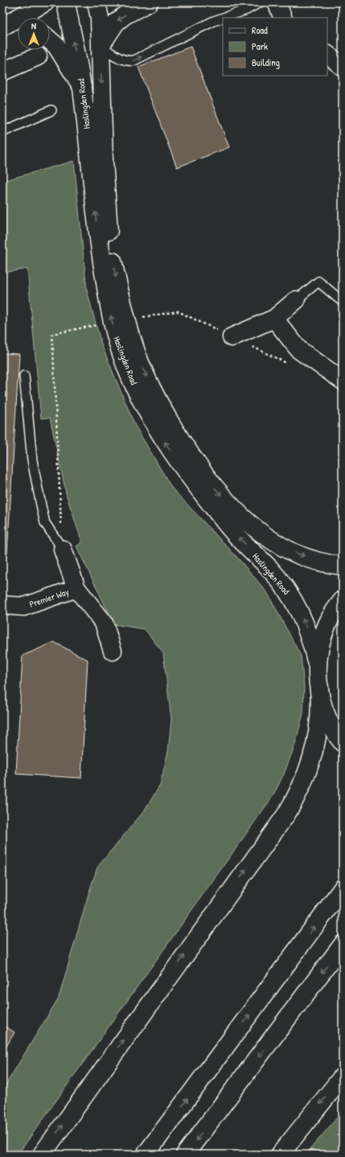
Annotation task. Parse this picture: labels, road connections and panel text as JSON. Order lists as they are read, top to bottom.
{
  "streets": {
    "main road": ["Haslingden Road", "Premier Way"]
  },
  "legend": ["Road", "Park", "Building"],
  "north": "top"
}
